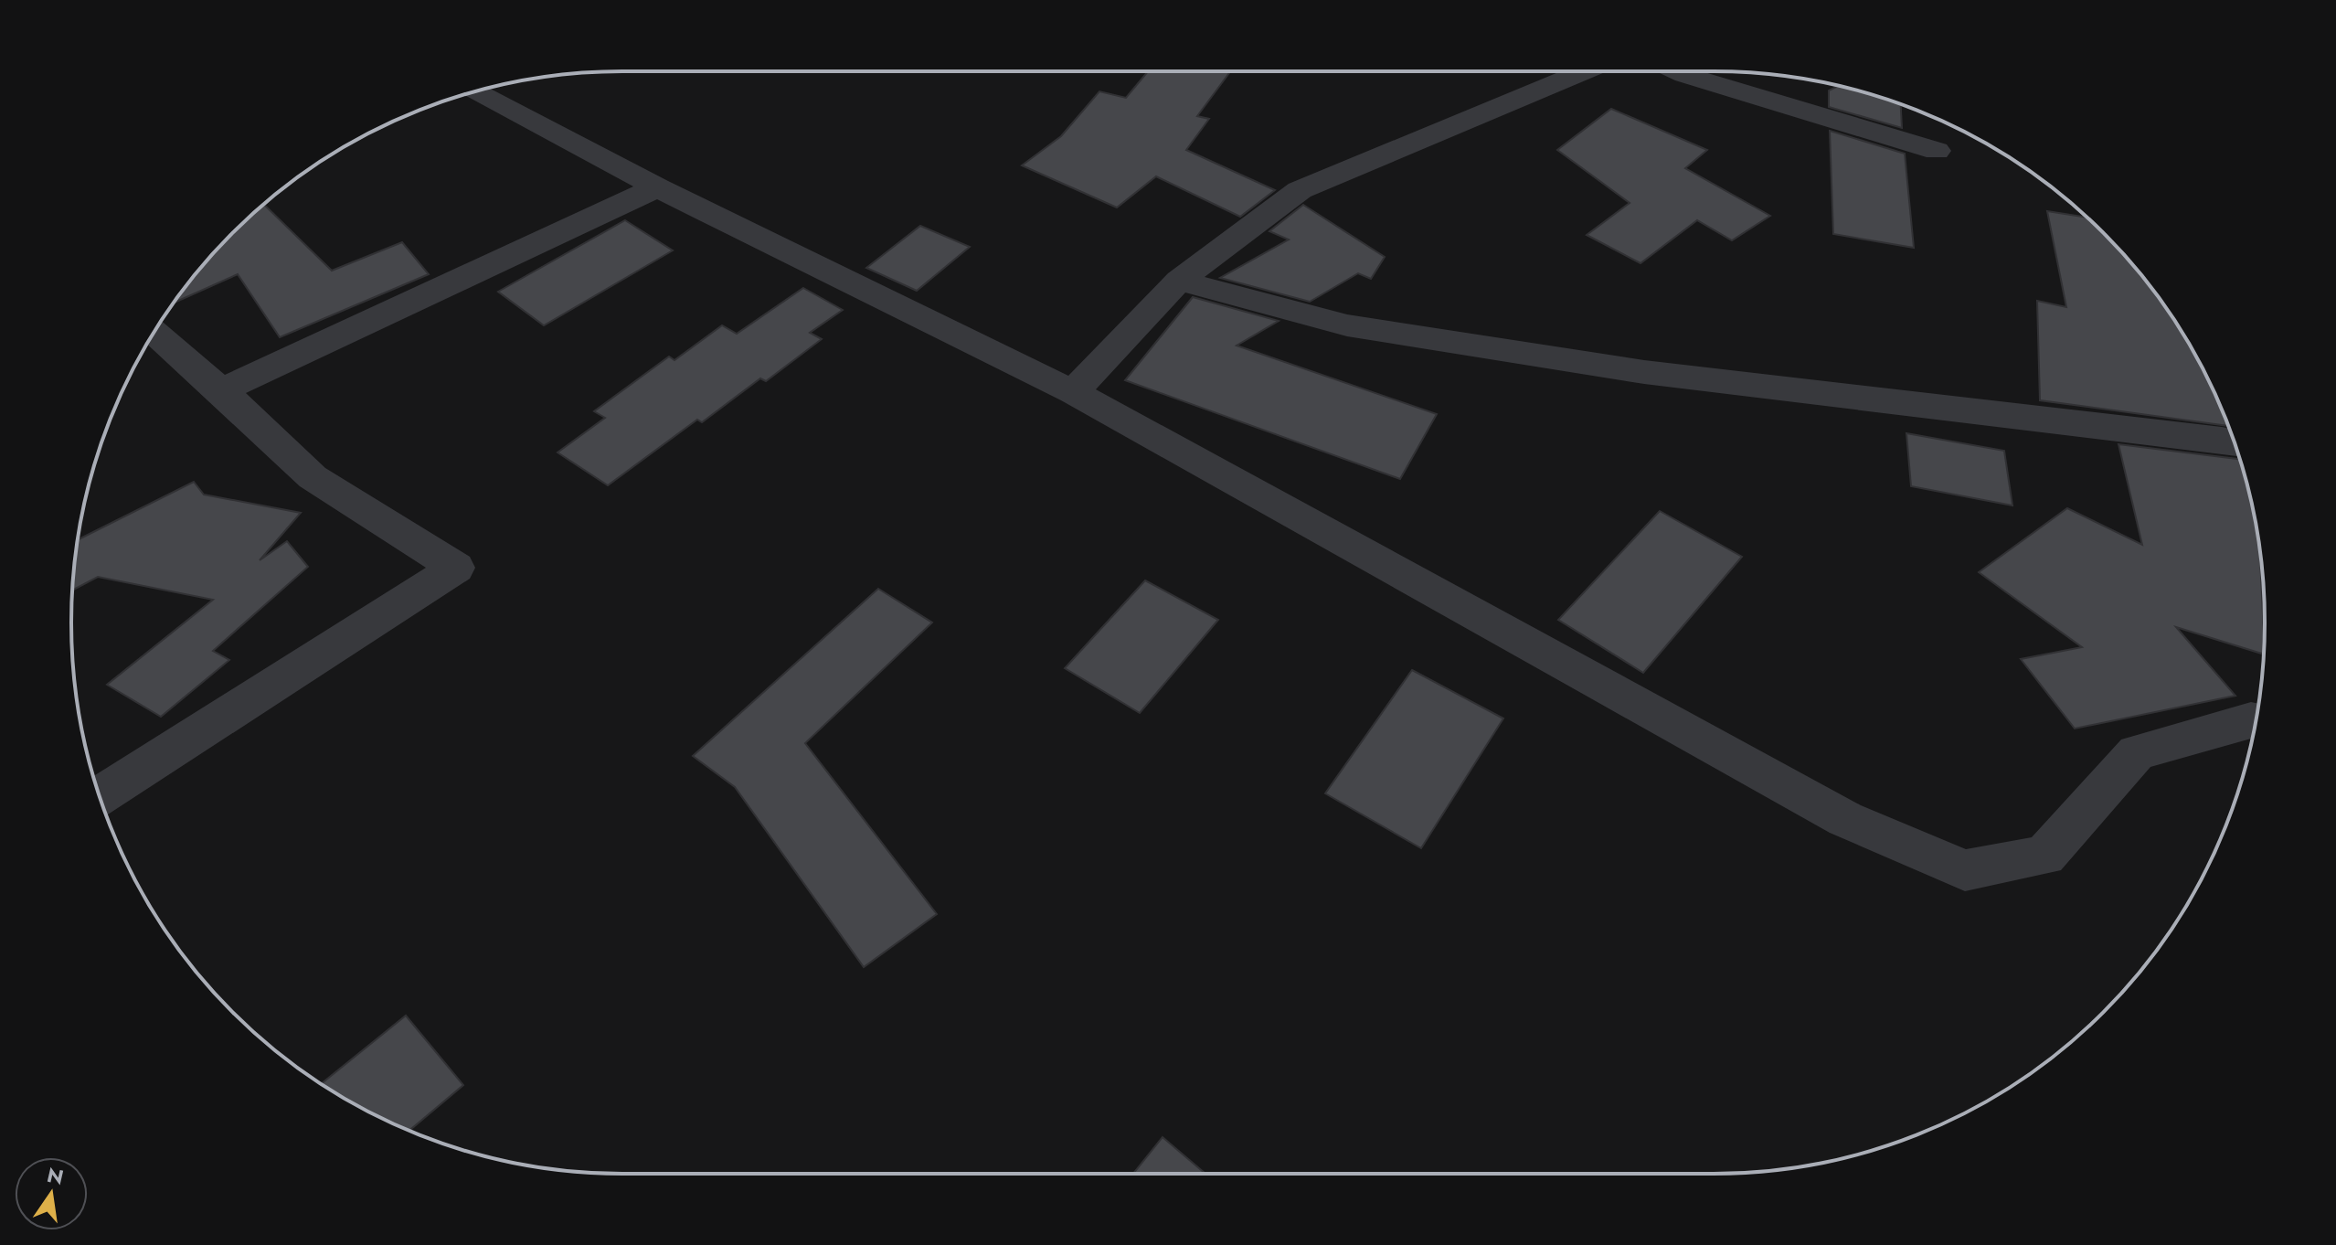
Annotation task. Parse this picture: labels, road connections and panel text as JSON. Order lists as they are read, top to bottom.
{
  "north": "top"
}
